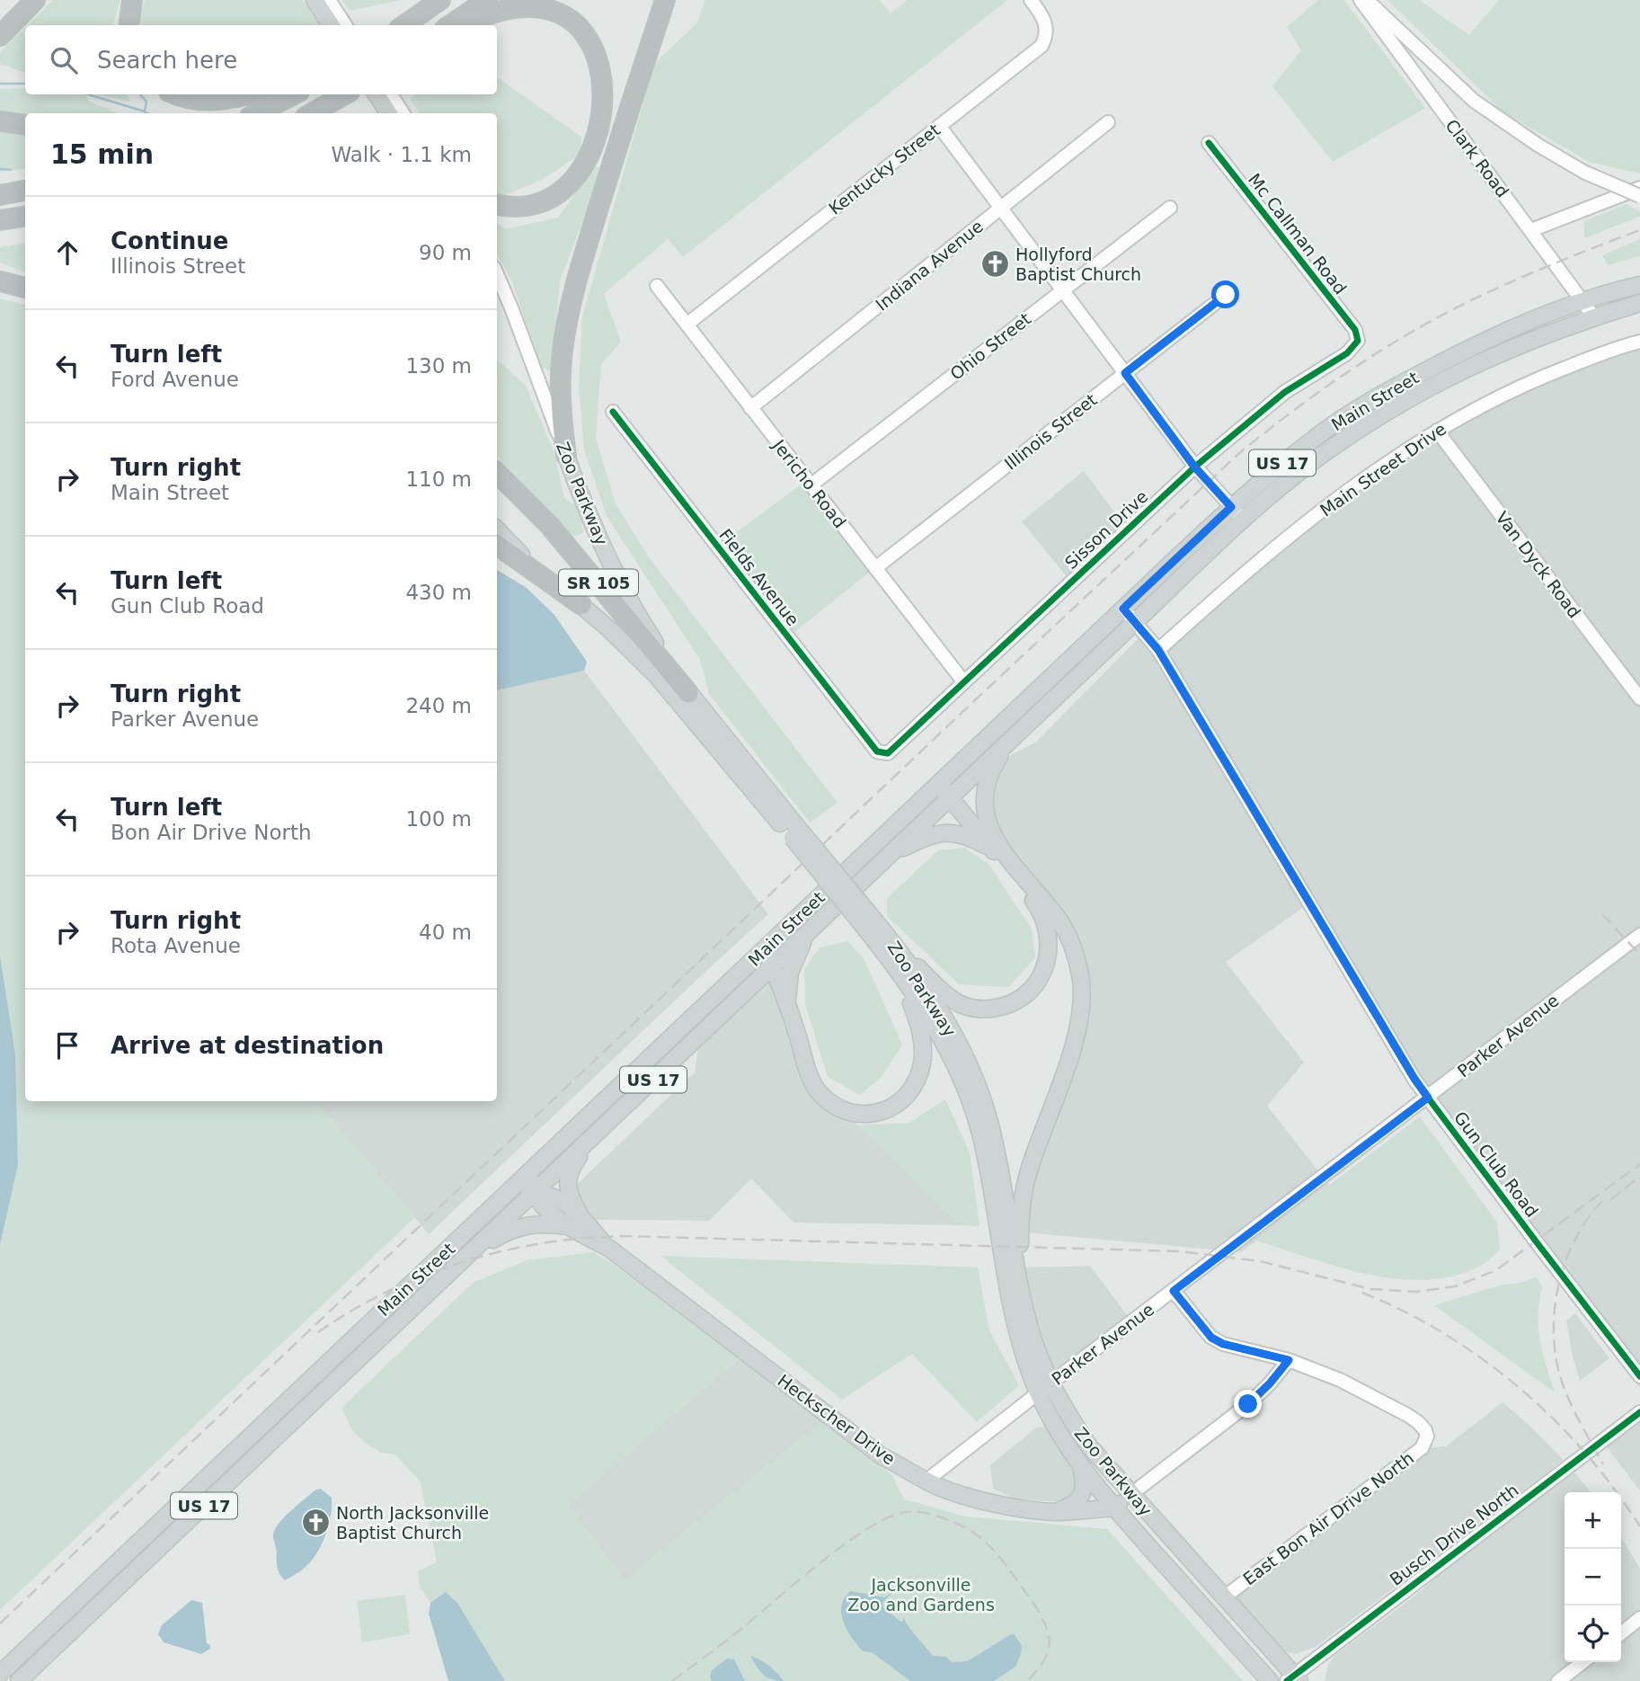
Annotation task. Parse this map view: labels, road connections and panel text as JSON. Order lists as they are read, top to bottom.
{
  "streets": {
    "highway": ["SR 105"],
    "main road": [
      "Main Street",
      "US 17",
      "Zoo Parkway",
      "Heckscher Drive"
    ],
    "street": [
      "Clark Road",
      "Kentucky Street",
      "Mc Callman Road",
      "Indiana Avenue",
      "Ohio Street",
      "Illinois Street",
      "Main Street Drive",
      "Jericho Road",
      "Sisson Drive",
      "Van Dyck Road",
      "Fields Avenue",
      "Parker Avenue",
      "Gun Club Road",
      "East Bon Air Drive North",
      "Busch Drive North"
    ]
  },
  "crossings": [
    ["Clark Road", "Main Street"],
    ["Kentucky Street", "Jericho Road"],
    ["Mc Callman Road", "Sisson Drive"],
    ["Indiana Avenue", "Jericho Road"],
    ["Ohio Street", "Jericho Road"],
    ["Main Street", "Gun Club Road"],
    ["Main Street", "Heckscher Drive"],
    ["Illinois Street", "Jericho Road"],
    ["Main Street Drive", "Van Dyck Road"],
    ["Main Street Drive", "Gun Club Road"],
    ["Jericho Road", "Sisson Drive"],
    ["Zoo Parkway", "SR 105"],
    ["Zoo Parkway", "Parker Avenue"],
    ["Zoo Parkway", "Heckscher Drive"],
    ["Zoo Parkway", "East Bon Air Drive North"],
    ["Zoo Parkway", "Busch Drive North"],
    ["Sisson Drive", "Fields Avenue"],
    ["Parker Avenue", "Gun Club Road"],
    ["Parker Avenue", "Heckscher Drive"]
  ],
  "parks": ["Jacksonville Zoo and Gardens"],
  "places": {
    "church": ["Hollyford Baptist Church", "North Jacksonville Baptist Church"]
  },
  "page": {
    "search": "Search here",
    "heading": ["15 min", "Walk · 1.1 km"],
    "list": [
      ["Continue", "Illinois Street", "90 m"],
      ["Turn left", "Ford Avenue", "130 m"],
      ["Turn right", "Main Street", "110 m"],
      ["Turn left", "Gun Club Road", "430 m"],
      ["Turn right", "Parker Avenue", "240 m"],
      ["Turn left", "Bon Air Drive North", "100 m"],
      ["Turn right", "Rota Avenue", "40 m"],
      "Arrive at destination"
    ],
    "map_buttons": ["+", "−"]
  }
}
